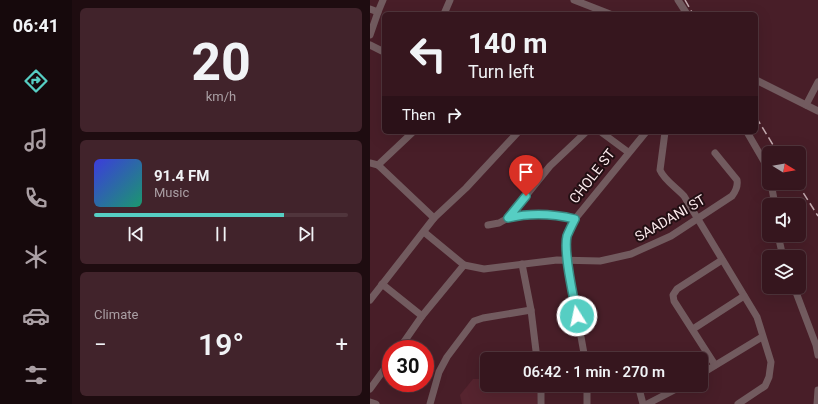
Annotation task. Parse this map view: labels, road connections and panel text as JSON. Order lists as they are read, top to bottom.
{
  "streets": {
    "street": ["CHOLE ST", "SAADANI ST"]
  },
  "crossings": [
    ["CHOLE ST", "SAADANI ST"]
  ],
  "north": "right",
  "page": {
    "tabs": "06:41",
    "tile": [
      ["20", "km/h"],
      "Climate"
    ],
    "turn": ["140 m", "Turn left"],
    "then": "Then",
    "song": ["91.4 FM", "Music"],
    "heat": ["−", "19°", "+"],
    "limit": "30",
    "trip": "06:42 · 1 min · 270 m"
  }
}
